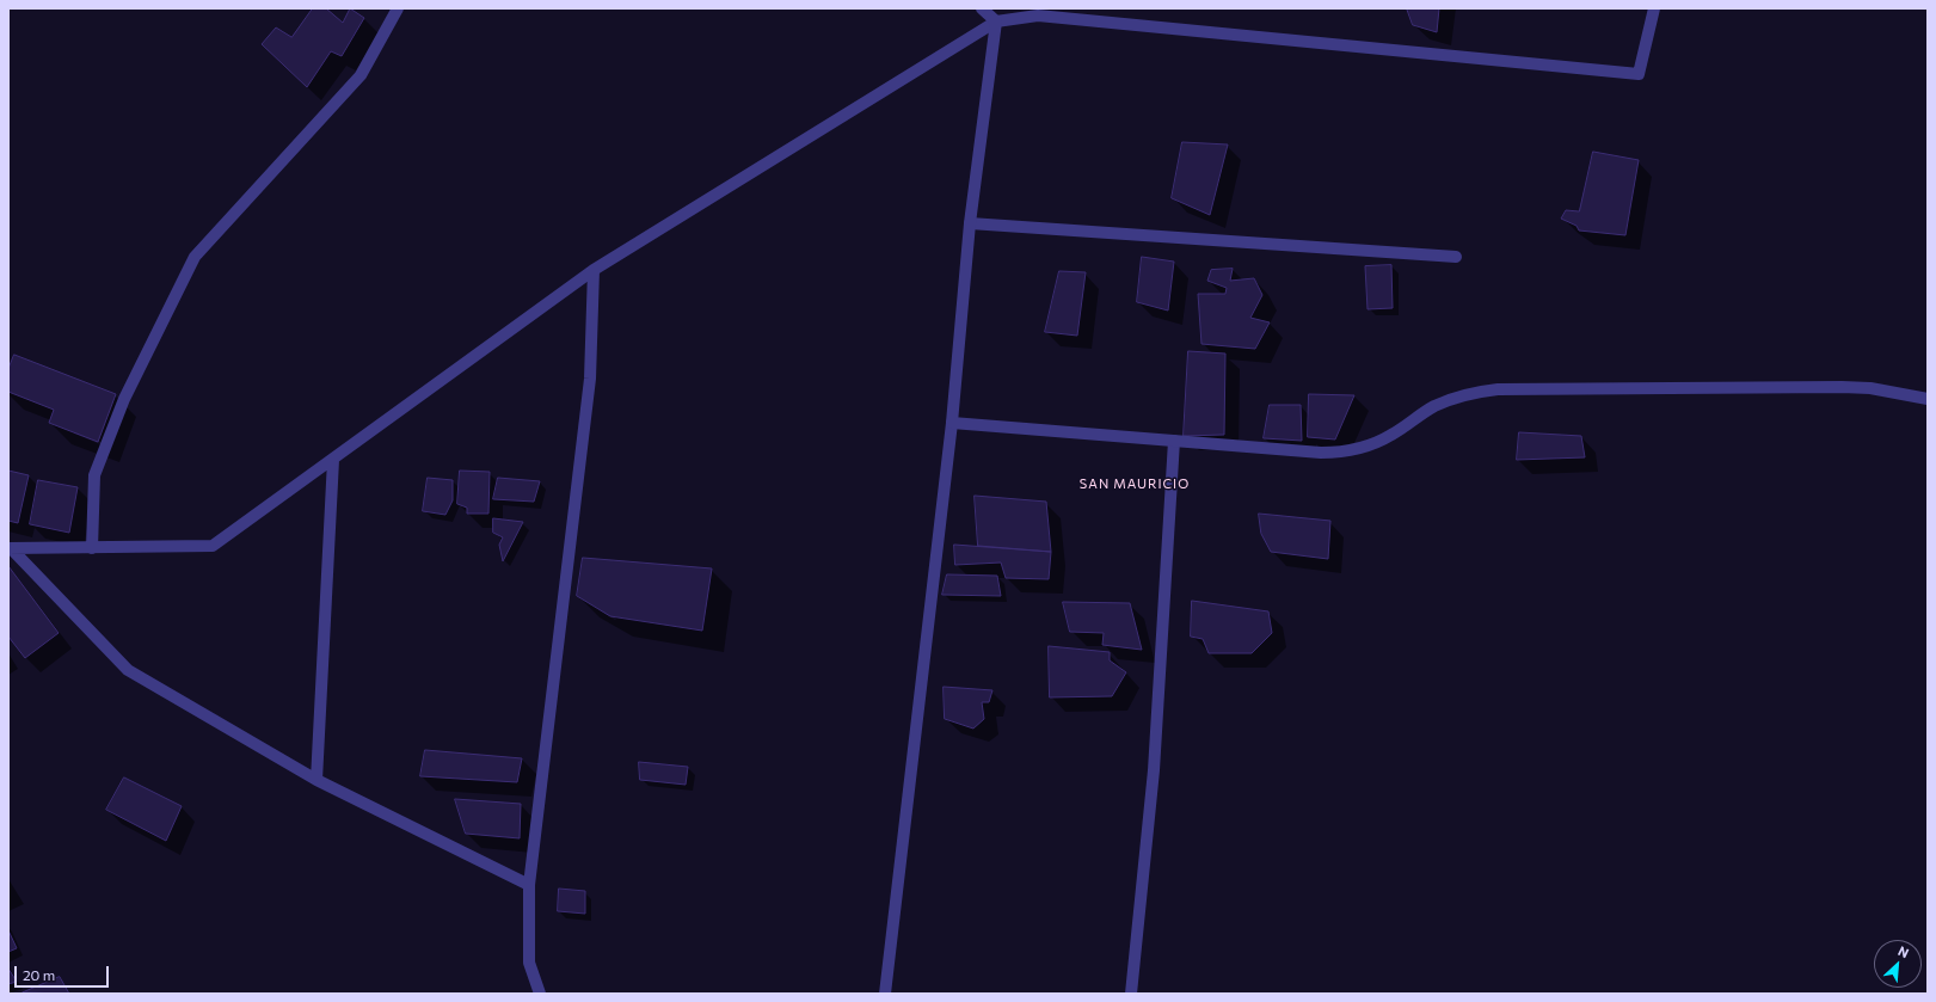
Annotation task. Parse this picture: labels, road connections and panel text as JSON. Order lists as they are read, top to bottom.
{
  "districts": ["SAN MAURICIO"],
  "scale_bar": "20 m",
  "north": "top right"
}
